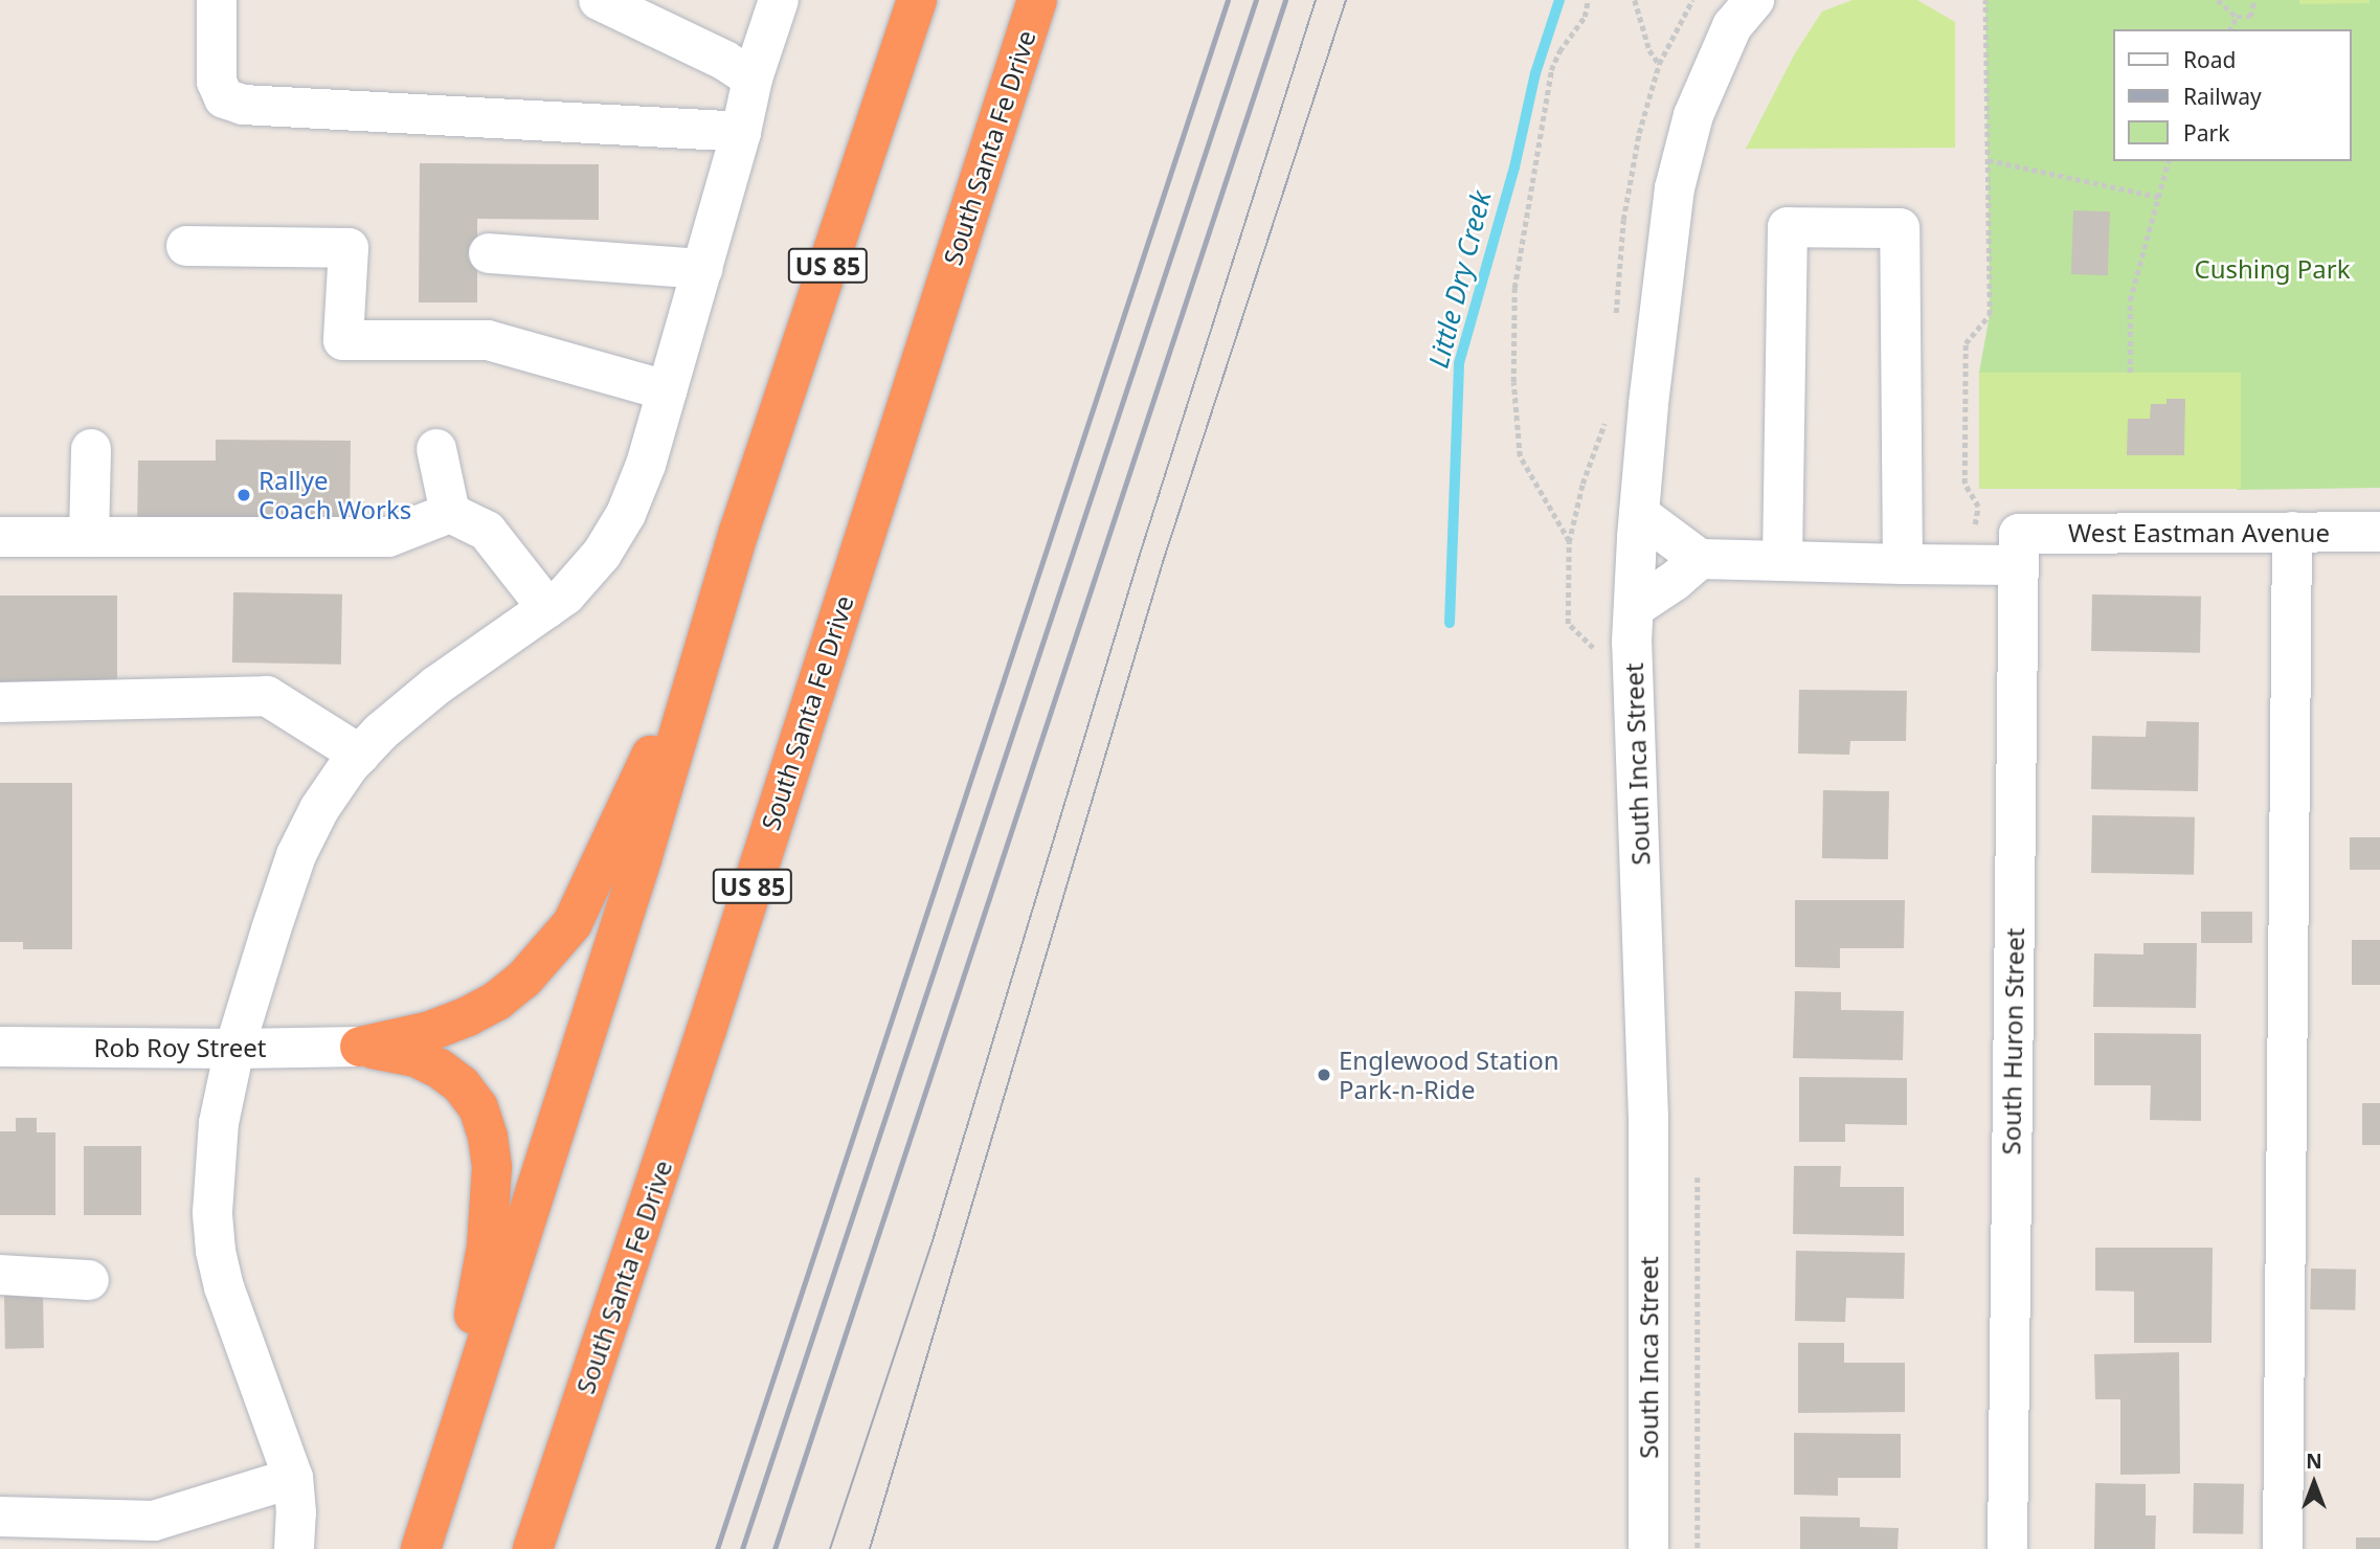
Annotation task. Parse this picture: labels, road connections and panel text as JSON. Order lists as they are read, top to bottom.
{
  "streets": {
    "highway": ["South Santa Fe Drive", "US 85"],
    "street": [
      "West Eastman Avenue",
      "South Inca Street",
      "South Huron Street",
      "Rob Roy Street"
    ]
  },
  "crossings": [
    ["West Eastman Avenue", "South Huron Street"]
  ],
  "water": ["Little Dry Creek"],
  "parks": ["Cushing Park"],
  "places": ["Rallye Coach Works", "Englewood Station Park-n-Ride"],
  "legend": ["Road", "Railway", "Park"],
  "north": "top"
}
